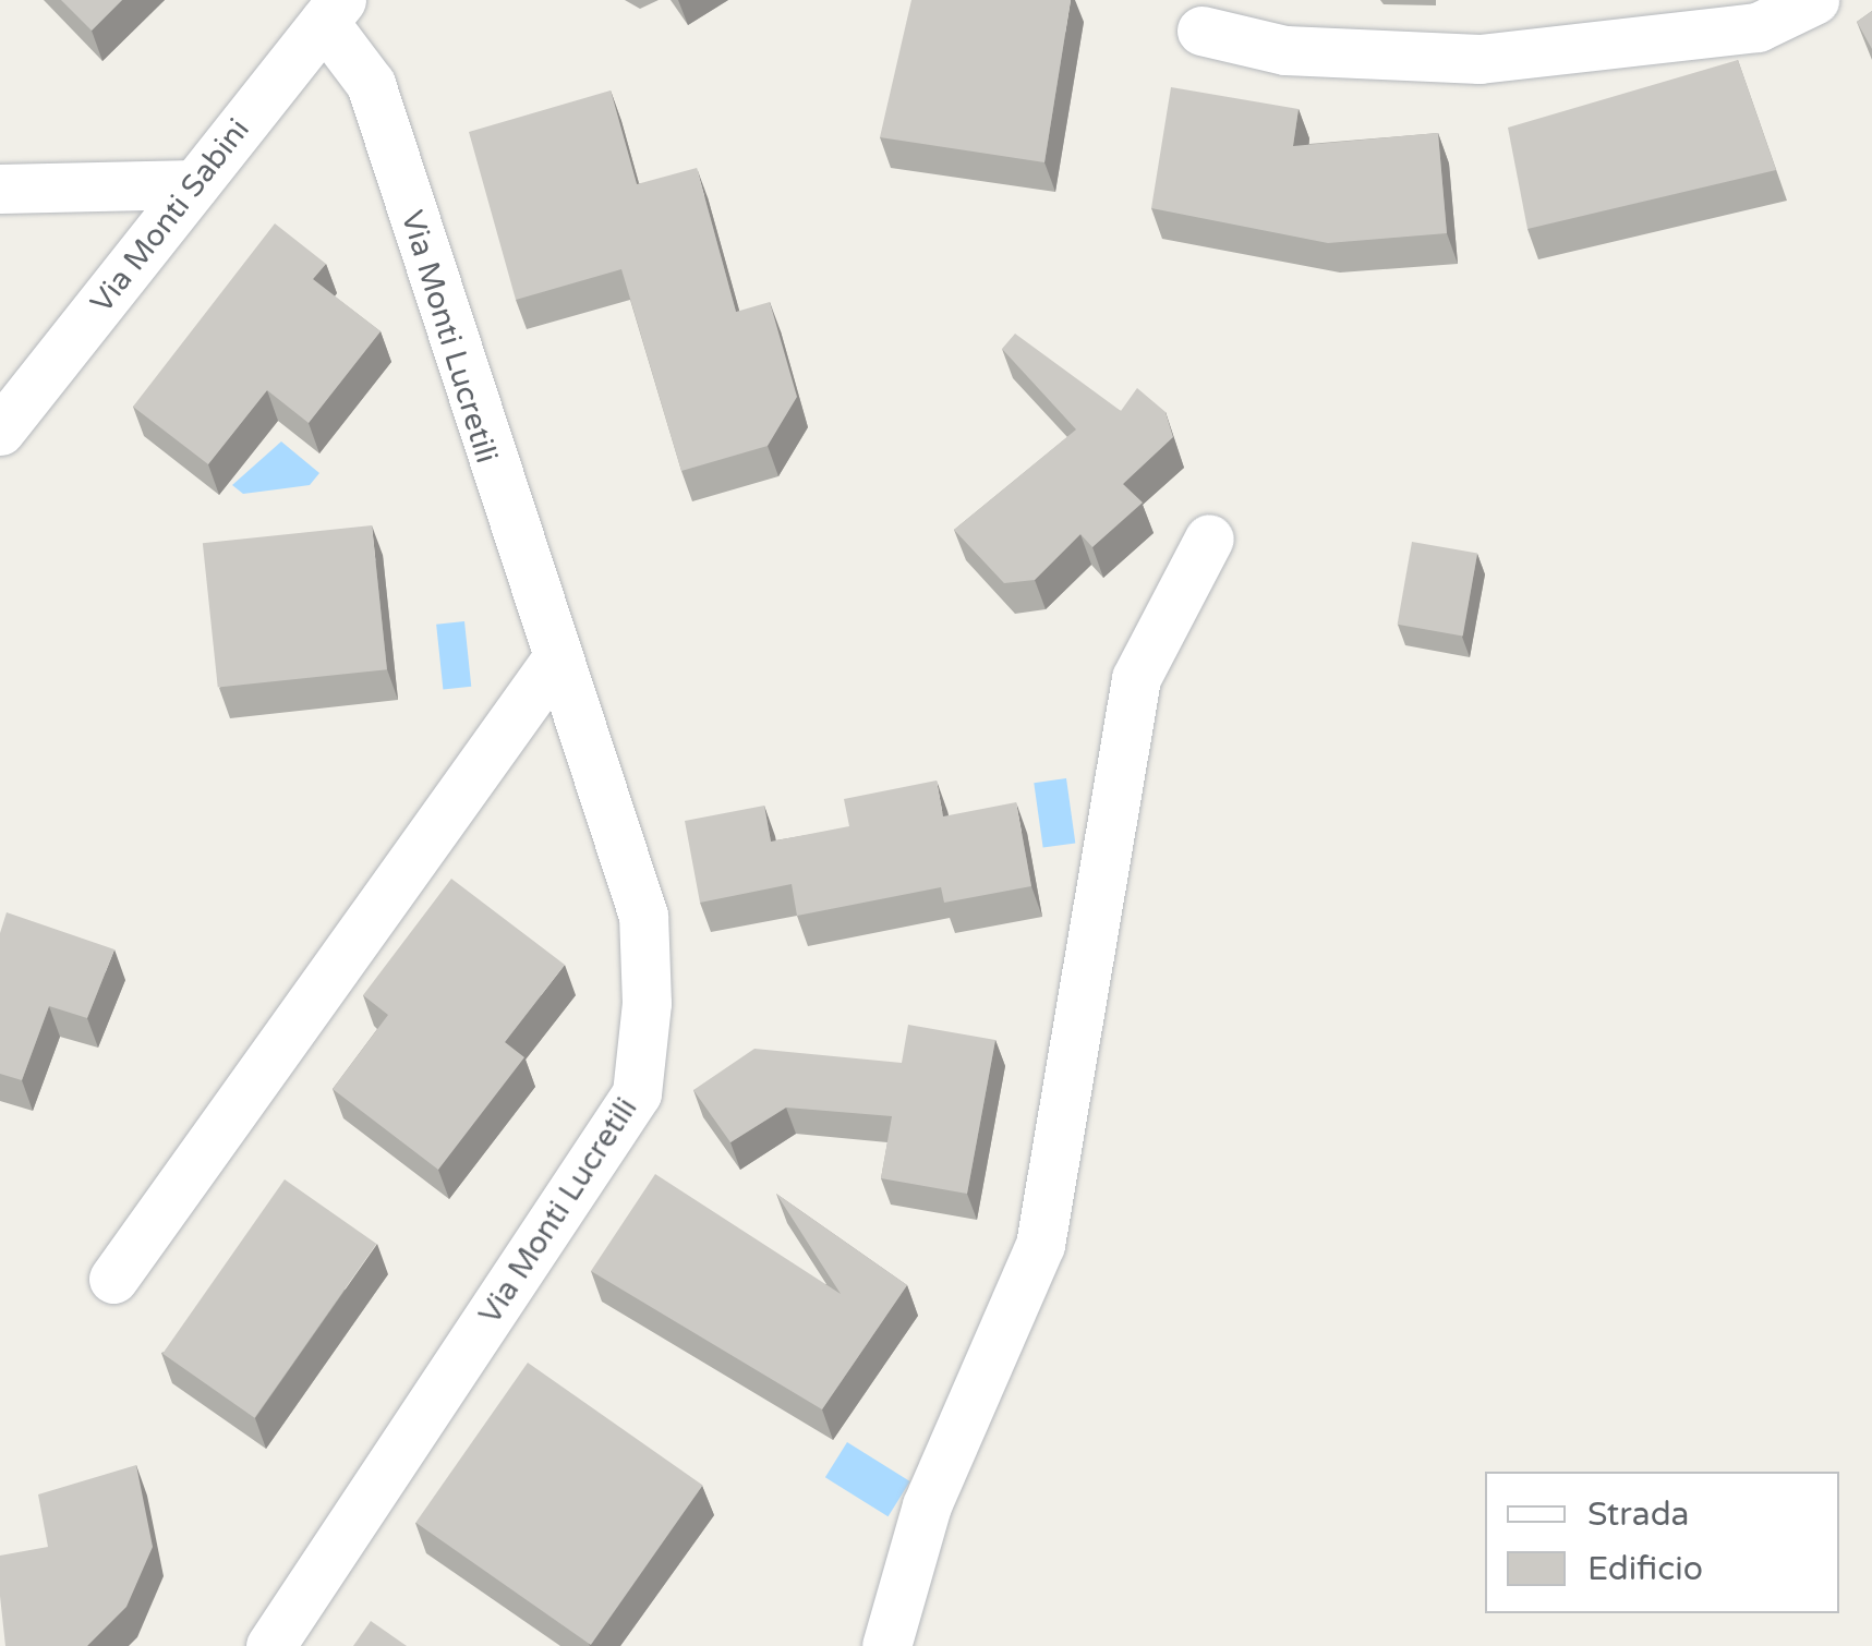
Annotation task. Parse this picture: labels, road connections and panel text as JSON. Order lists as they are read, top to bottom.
{
  "streets": {
    "street": ["Via Monti Sabini", "Via Monti Lucretili"]
  },
  "crossings": [
    ["Via Monti Sabini", "Via Monti Lucretili"]
  ],
  "legend": ["Strada", "Edificio"]
}
